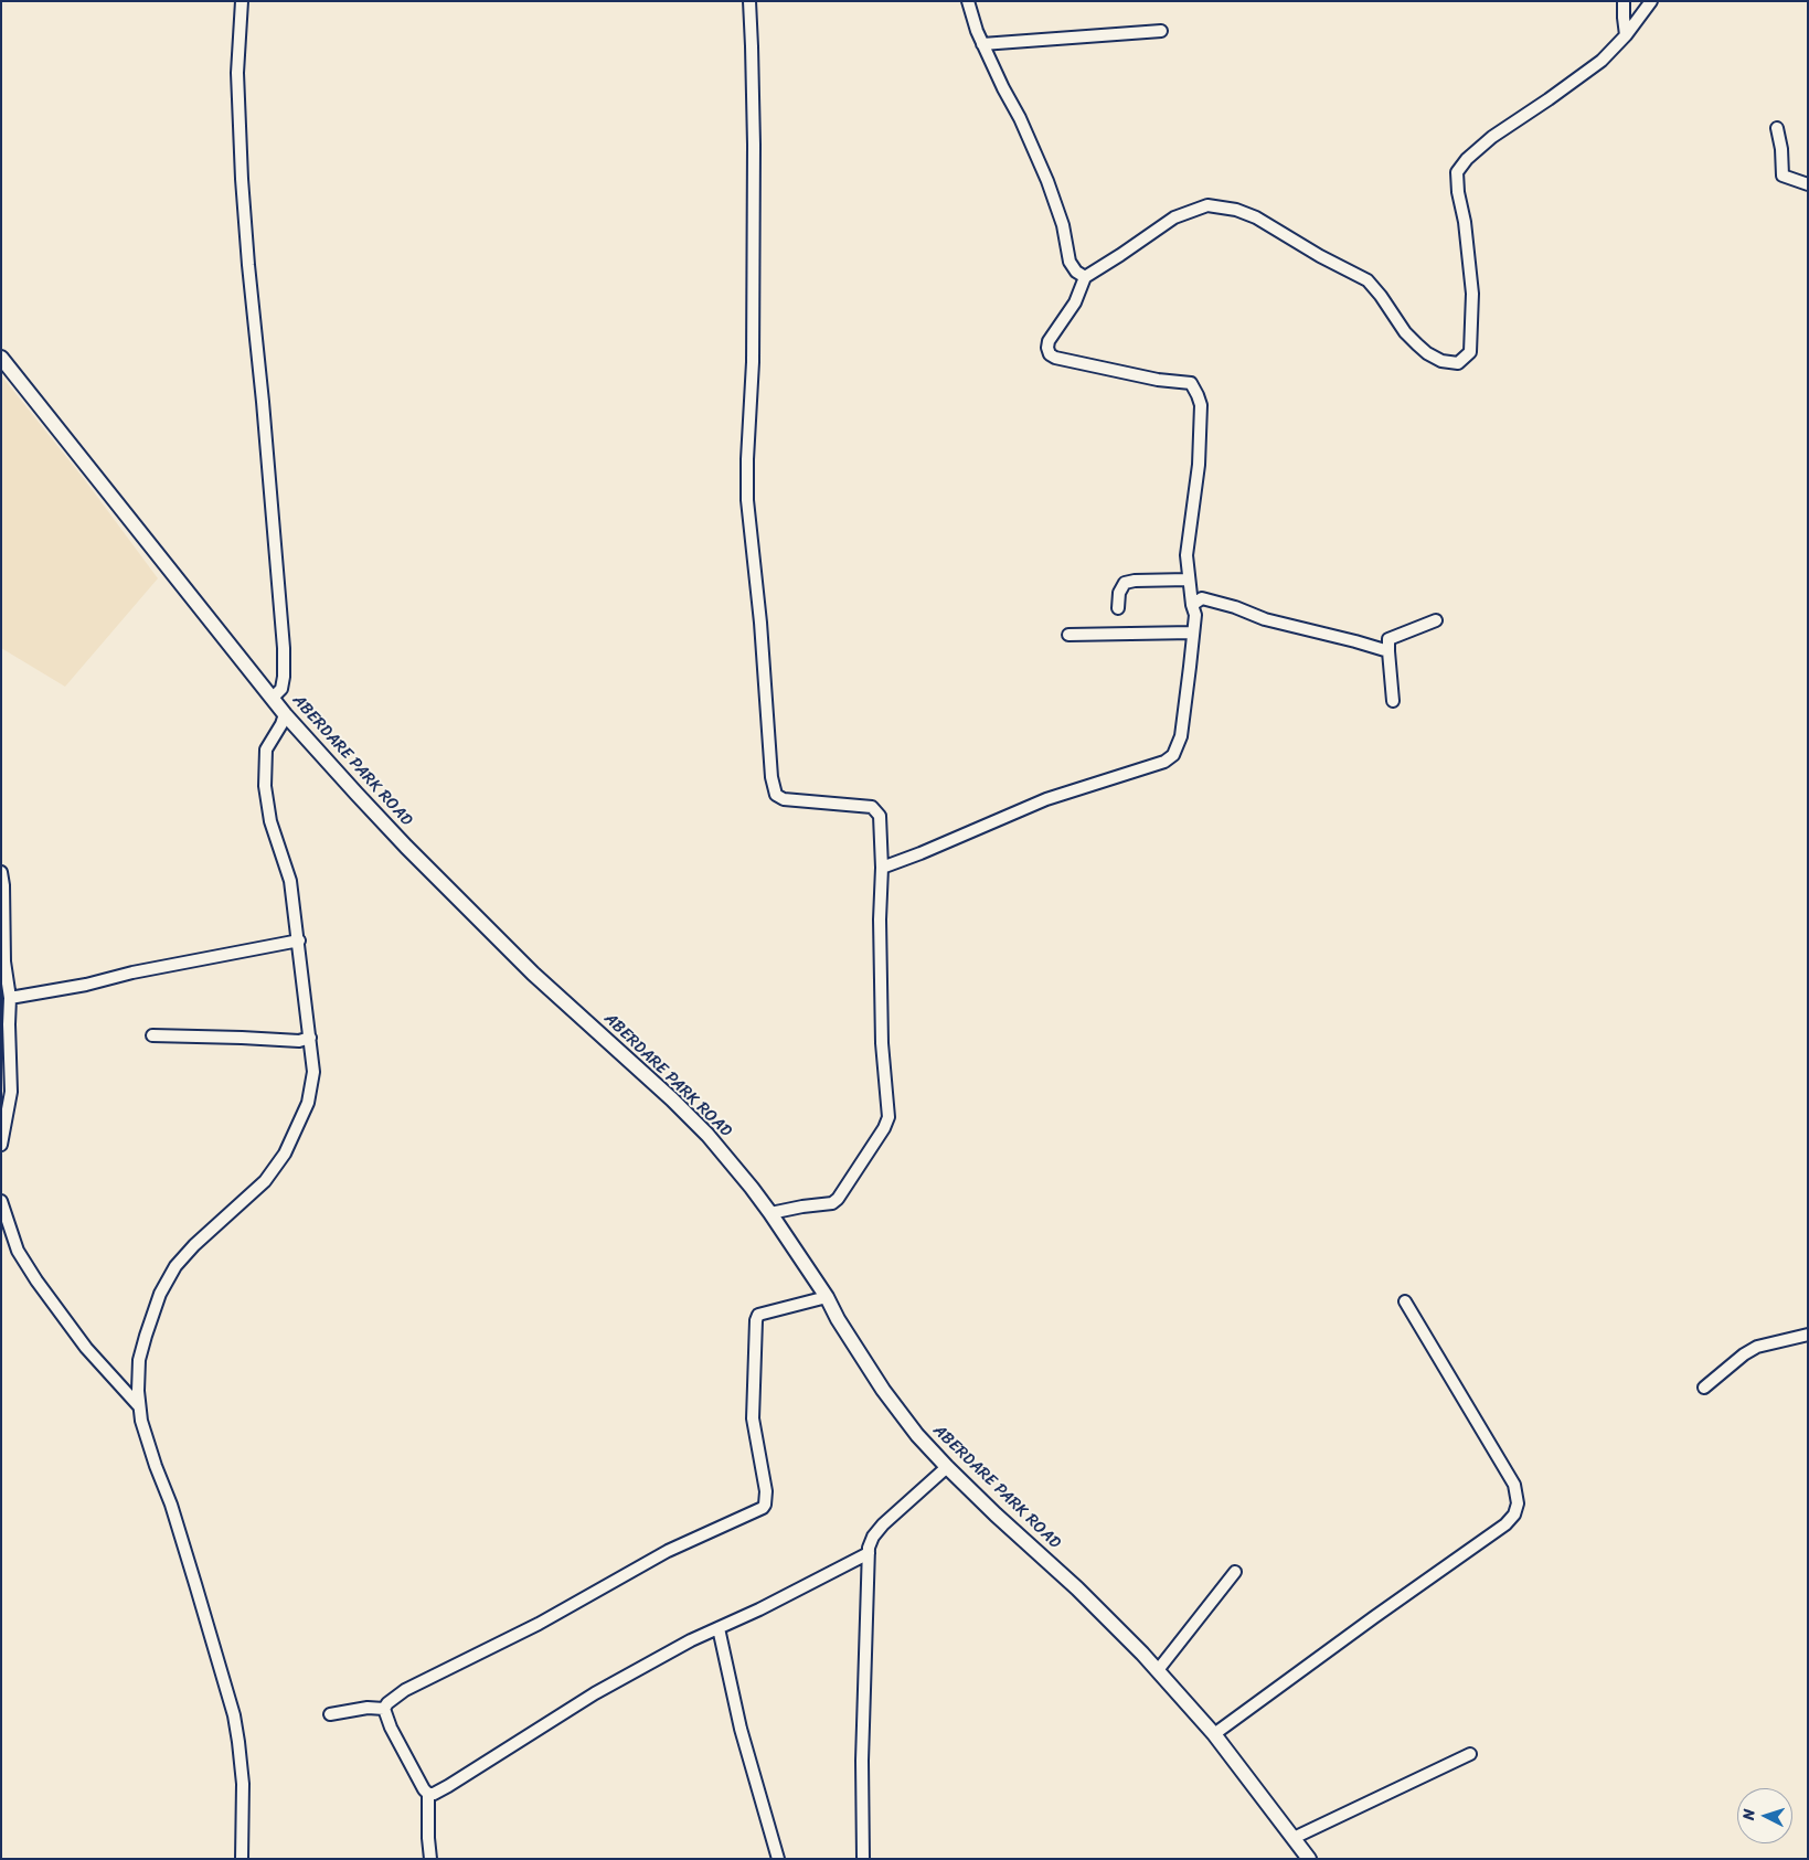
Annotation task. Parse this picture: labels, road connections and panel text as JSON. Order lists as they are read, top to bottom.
{
  "streets": {
    "street": ["ABERDARE PARK ROAD"]
  },
  "north": "left"
}
